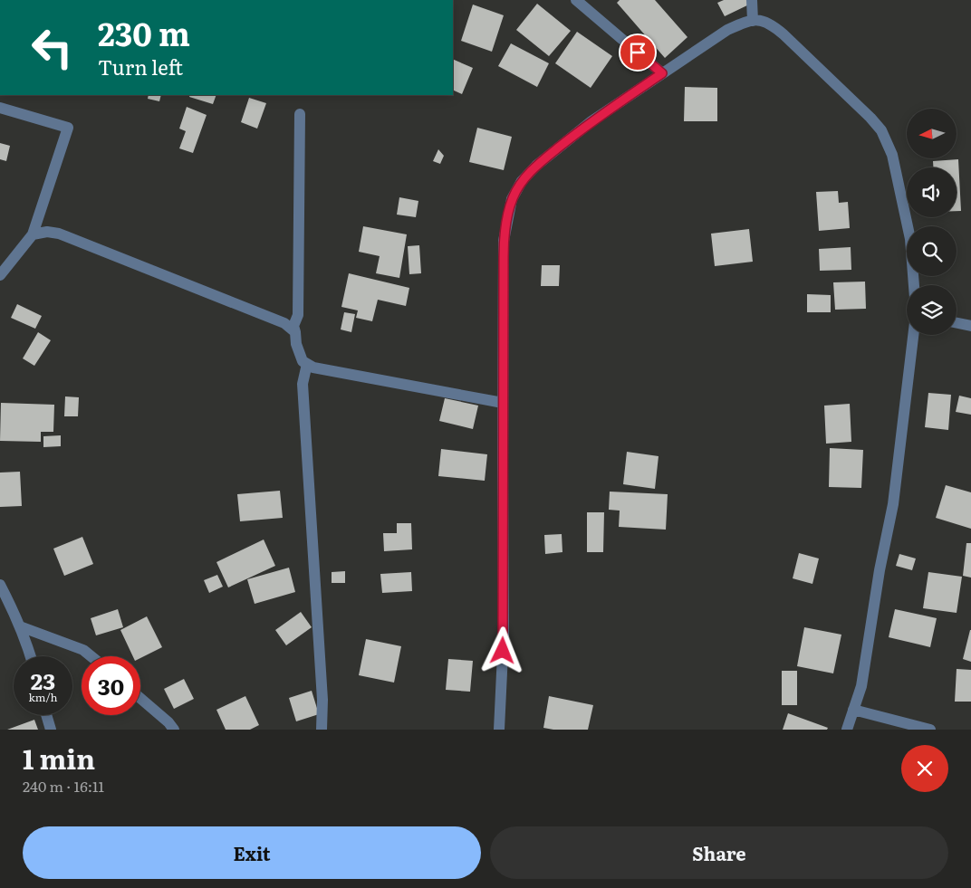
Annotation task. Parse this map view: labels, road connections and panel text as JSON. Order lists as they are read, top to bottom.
{
  "north": "left",
  "page": {
    "turn": ["230 m", "Turn left"],
    "speed": "23 km/h",
    "limit": "30",
    "heading": ["1 min", "240 m · 16:11"],
    "buttons": ["Exit", "Share"]
  }
}
